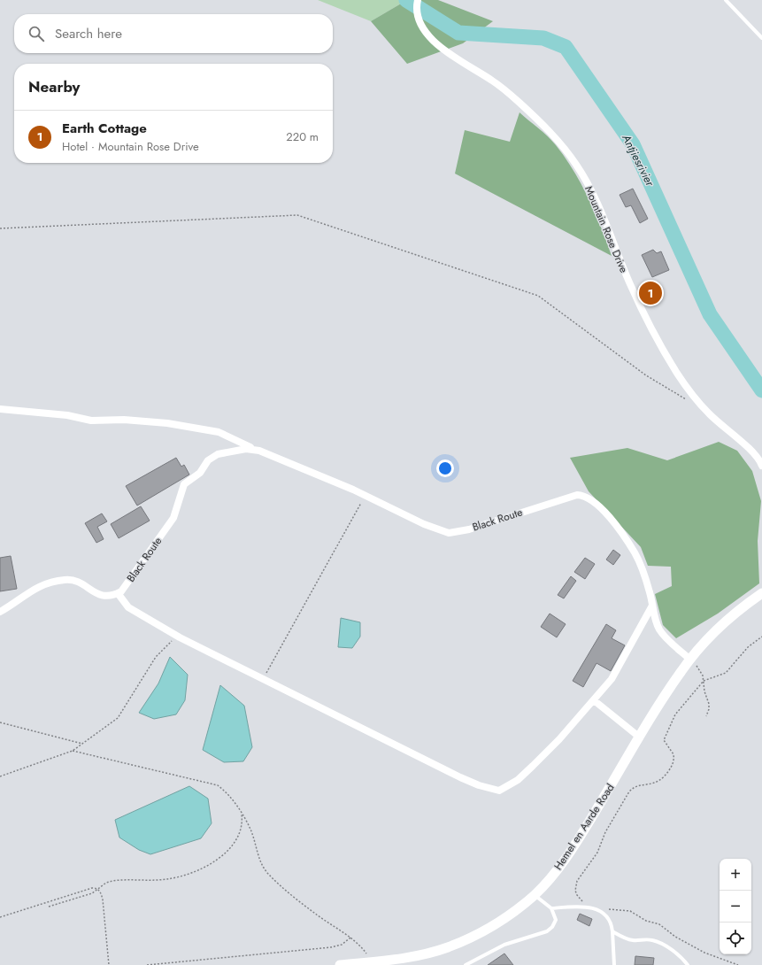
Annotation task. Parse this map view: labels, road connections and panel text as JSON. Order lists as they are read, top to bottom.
{
  "streets": {
    "main road": ["Hemel en Aarde Road"],
    "street": ["Mountain Rose Drive", "Black Route"]
  },
  "crossings": [
    ["Black Route", "Hemel en Aarde Road"]
  ],
  "water": ["Antjiesrivier"],
  "page": {
    "search": "Search here",
    "heading": "Nearby",
    "list": [
      {
        "mark": "1",
        "name": "Earth Cottage",
        "note": "Hotel · Mountain Rose Drive",
        "value": "220 m"
      }
    ],
    "pins": "1",
    "map_buttons": ["+", "−"]
  }
}
